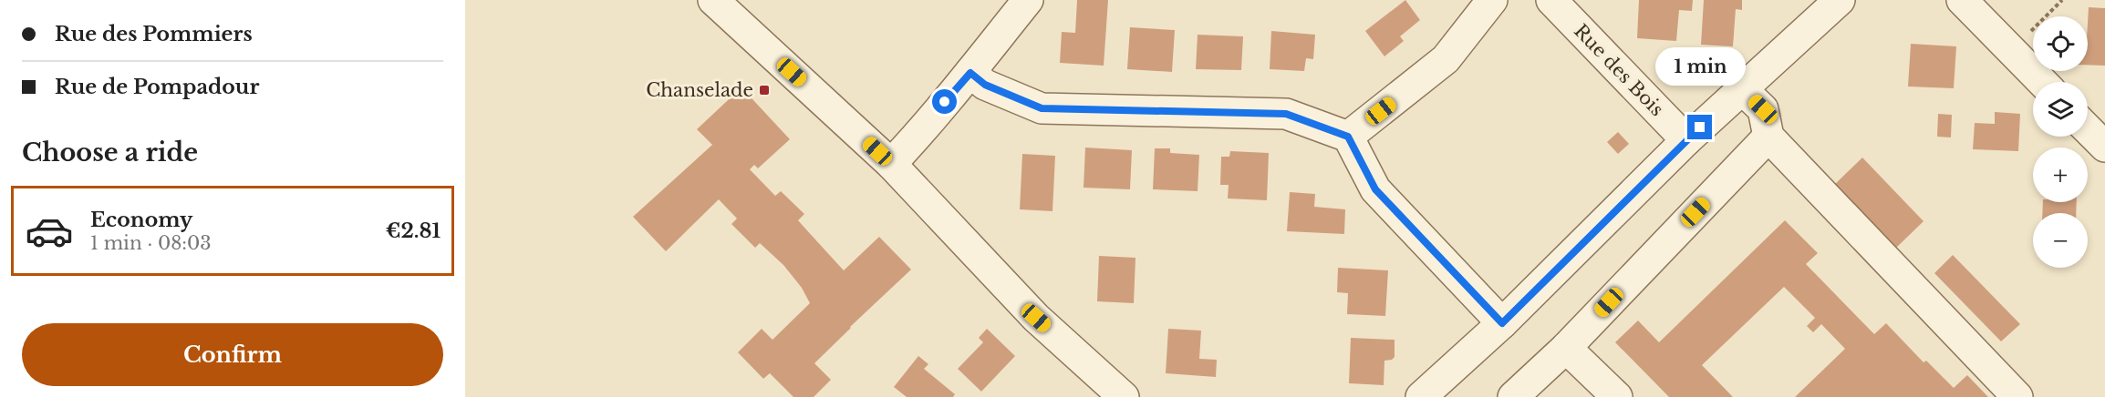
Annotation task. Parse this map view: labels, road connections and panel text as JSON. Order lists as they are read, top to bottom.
{
  "streets": {
    "street": ["Rue des Bois"]
  },
  "places": {
    "transit": ["Chanselade"]
  },
  "page": {
    "banner": ["Rue des Pommiers", "Rue de Pompadour"],
    "map_buttons": ["+", "−"],
    "bubble": "1 min",
    "heading": "Choose a ride",
    "list": [
      {
        "name": "Economy",
        "note": "1 min · 08:03",
        "value": "€2.81"
      }
    ],
    "buttons": "Confirm"
  }
}
